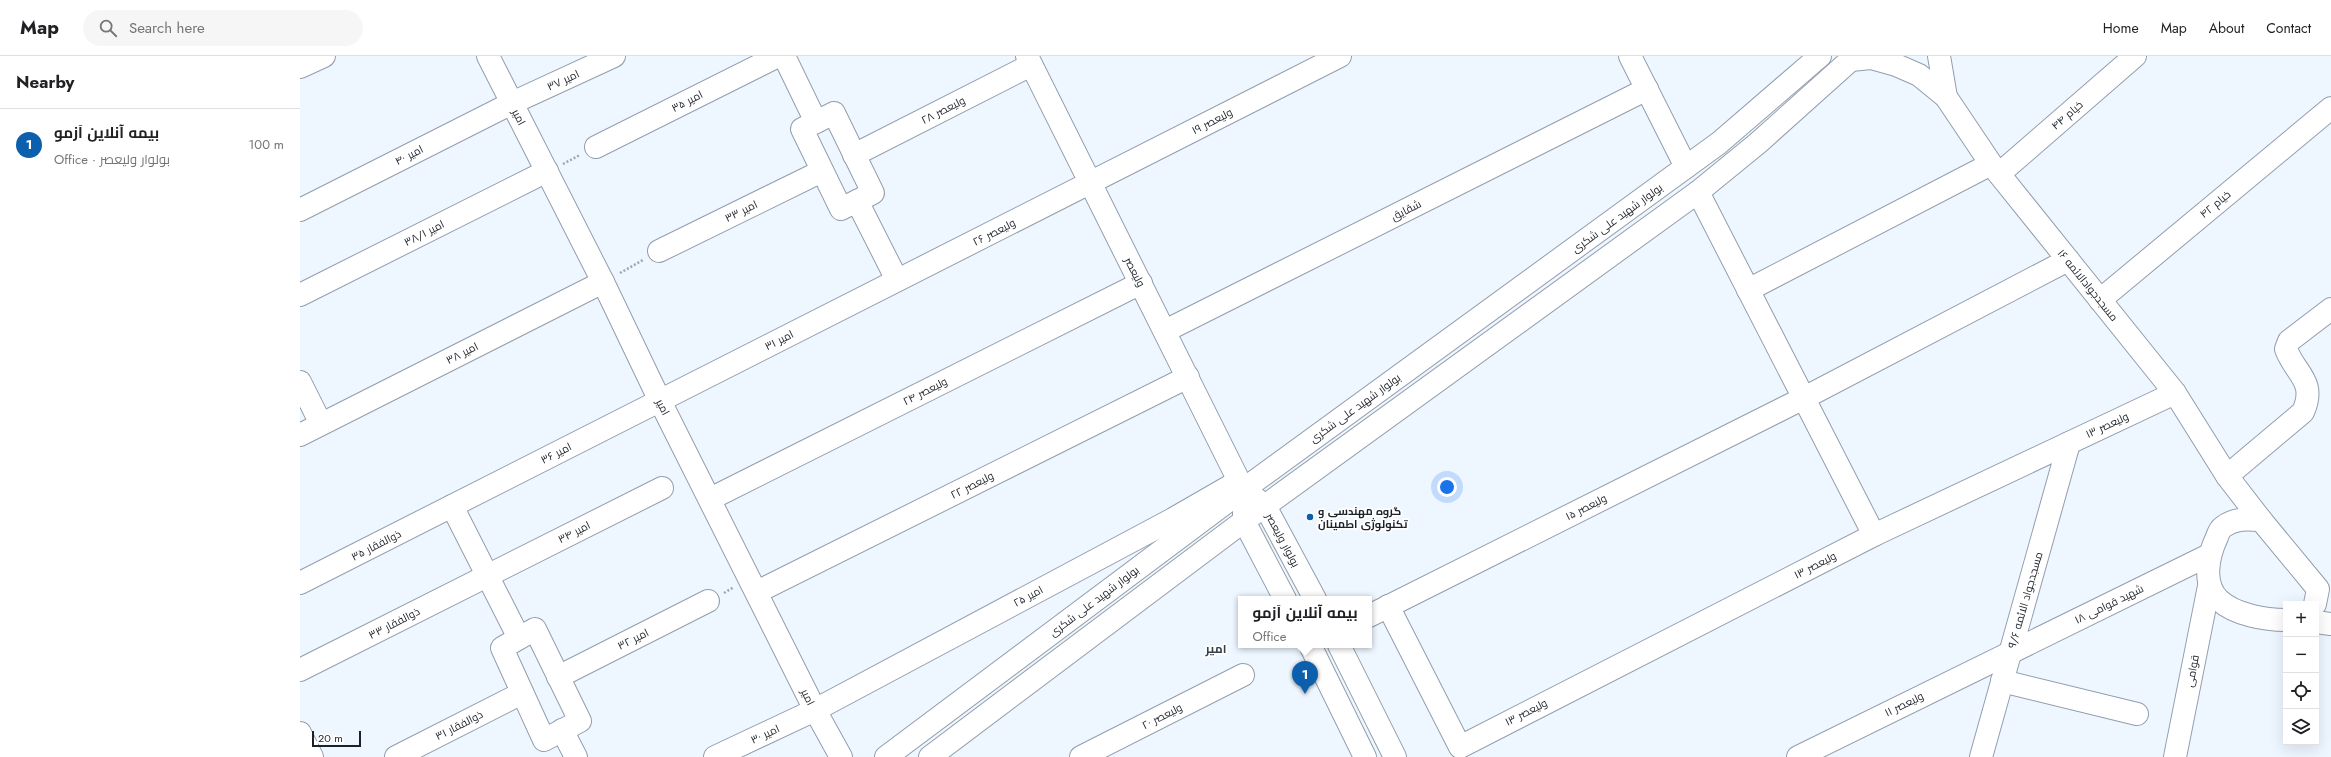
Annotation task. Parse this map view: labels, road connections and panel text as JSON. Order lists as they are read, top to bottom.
{
  "streets": {
    "street": [
      "امیر ۳۷",
      "امیر ۳۵",
      "ولیعصر ۲۸",
      "خیام ۴۴",
      "امیر",
      "ولیعصر ۱۹",
      "امیر ۴۰",
      "خیام ۴۲",
      "شقایق",
      "امیر ۳۳",
      "بولوار شهید علی شکری",
      "ولیعصر ۲۶",
      "امیر ۳۸/۱",
      "ولیعصر",
      "مسجدجوادالائمه ۱۶",
      "امیر ۳۱",
      "امیر ۳۸",
      "ولیعصر ۲۴",
      "ولیعصر ۱۳",
      "امیر ۳۶",
      "ولیعصر ۲۲",
      "ولیعصر ۱۵",
      "امیر ۳۴",
      "بولوار ولیعصر",
      "ذوالفقار ۳۵",
      "امیر ۲۵",
      "مسجدجواد الائمه ۹/۶",
      "شهید قوامی ۱۸",
      "ذوالفقار ۳۳",
      "امیر ۳۲",
      "قوامی",
      "ولیعصر ۱۱",
      "ولیعصر ۲۰",
      "ذوالفقار ۳۱",
      "امیر ۳۰"
    ]
  },
  "crossings": [
    ["امیر ۳۷", "امیر"],
    ["امیر ۳۷", "امیر ۴۰"],
    ["ولیعصر ۲۸", "ولیعصر"],
    ["خیام ۴۴", "مسجدجوادالائمه ۱۶"],
    ["امیر", "امیر ۴۰"],
    ["امیر", "امیر ۳۸/۱"],
    ["امیر", "امیر ۳۱"],
    ["امیر", "امیر ۳۸"],
    ["امیر", "ولیعصر ۲۴"],
    ["امیر", "امیر ۳۶"],
    ["امیر", "ولیعصر ۲۲"],
    ["امیر", "امیر ۲۵"],
    ["امیر", "امیر ۳۰"],
    ["ولیعصر ۱۹", "ولیعصر ۲۶"],
    ["ولیعصر ۱۹", "ولیعصر"],
    ["خیام ۴۲", "مسجدجوادالائمه ۱۶"],
    ["شقایق", "ولیعصر"],
    ["بولوار شهید علی شکری", "ولیعصر"],
    ["بولوار شهید علی شکری", "بولوار ولیعصر"],
    ["بولوار شهید علی شکری", "امیر ۲۵"],
    ["ولیعصر ۲۶", "ولیعصر"],
    ["ولیعصر ۲۶", "امیر ۳۱"],
    ["ولیعصر", "ولیعصر ۲۴"],
    ["ولیعصر", "ولیعصر ۲۲"],
    ["ولیعصر", "بولوار ولیعصر"],
    ["ولیعصر", "امیر ۲۵"],
    ["مسجدجوادالائمه ۱۶", "ولیعصر ۱۳"],
    ["مسجدجوادالائمه ۱۶", "ولیعصر ۱۵"],
    ["امیر ۳۱", "امیر ۳۶"],
    ["ولیعصر ۱۳", "ولیعصر ۱۵"],
    ["ولیعصر ۱۳", "مسجدجواد الائمه ۹/۶"],
    ["امیر ۳۶", "ذوالفقار ۳۵"],
    ["امیر ۳۴", "ذوالفقار ۳۳"],
    ["بولوار ولیعصر", "امیر ۲۵"],
    ["امیر ۲۵", "امیر ۳۰"],
    ["مسجدجواد الائمه ۹/۶", "شهید قوامی ۱۸"],
    ["مسجدجواد الائمه ۹/۶", "ولیعصر ۱۱"],
    ["شهید قوامی ۱۸", "قوامی"],
    ["شهید قوامی ۱۸", "ولیعصر ۱۱"]
  ],
  "districts": ["امیر"],
  "places": ["گروه مهندسی و تکنولوژی اطمینان"],
  "scale_bar": "20 m",
  "page": {
    "header": "Map",
    "search": "Search here",
    "nav": [
      "Home",
      "Map",
      "About",
      "Contact"
    ],
    "heading": "Nearby",
    "list": [
      {
        "mark": "1",
        "name": "بیمه آنلاین اَزمو",
        "note": "Office · بولوار ولیعصر",
        "value": "100 m"
      }
    ],
    "popup": ["بیمه آنلاین اَزمو", "Office"],
    "map_buttons": ["+", "−"],
    "pins": "1",
    "scale": "20 m"
  }
}
